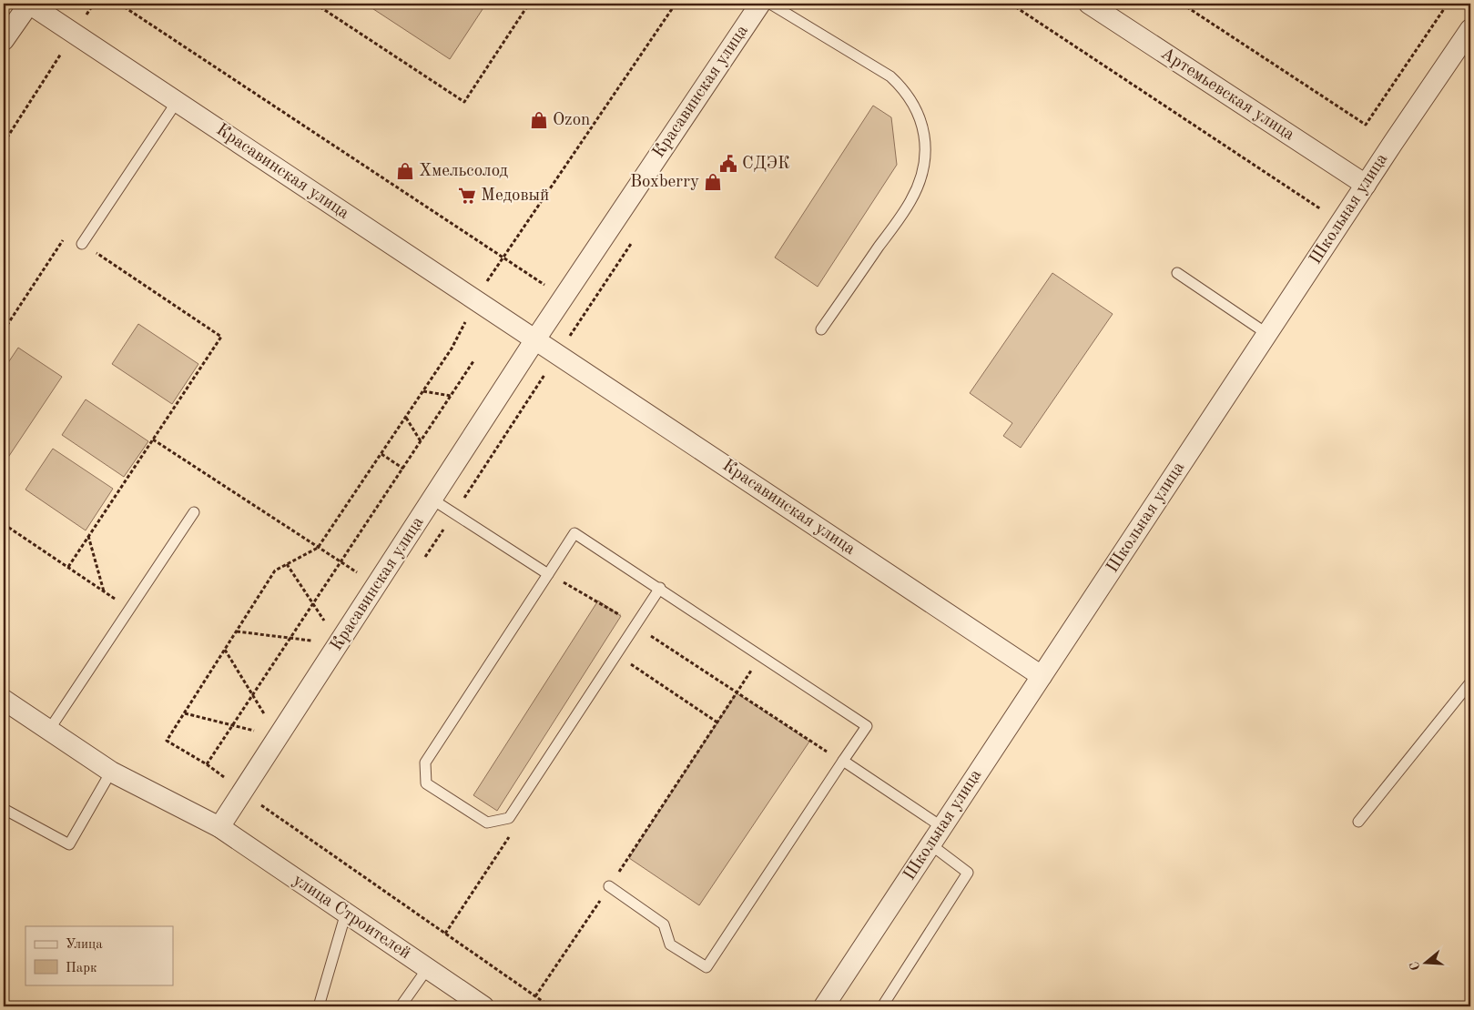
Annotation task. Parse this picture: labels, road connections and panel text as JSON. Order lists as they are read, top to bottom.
{
  "streets": {
    "street": [
      "Красавинская улица",
      "Артемьевская улица",
      "Школьная улица",
      "улица Строителей"
    ]
  },
  "crossings": [
    ["Красавинская улица", "Школьная улица"],
    ["Красавинская улица", "улица Строителей"],
    ["Артемьевская улица", "Школьная улица"]
  ],
  "places": {
    "shop": ["Ozon", "Хмельсолод", "Boxberry"],
    "public building": ["СДЭК"],
    "supermarket": ["Медовый"]
  },
  "legend": ["Улица", "Парк"],
  "north": "left"
}
